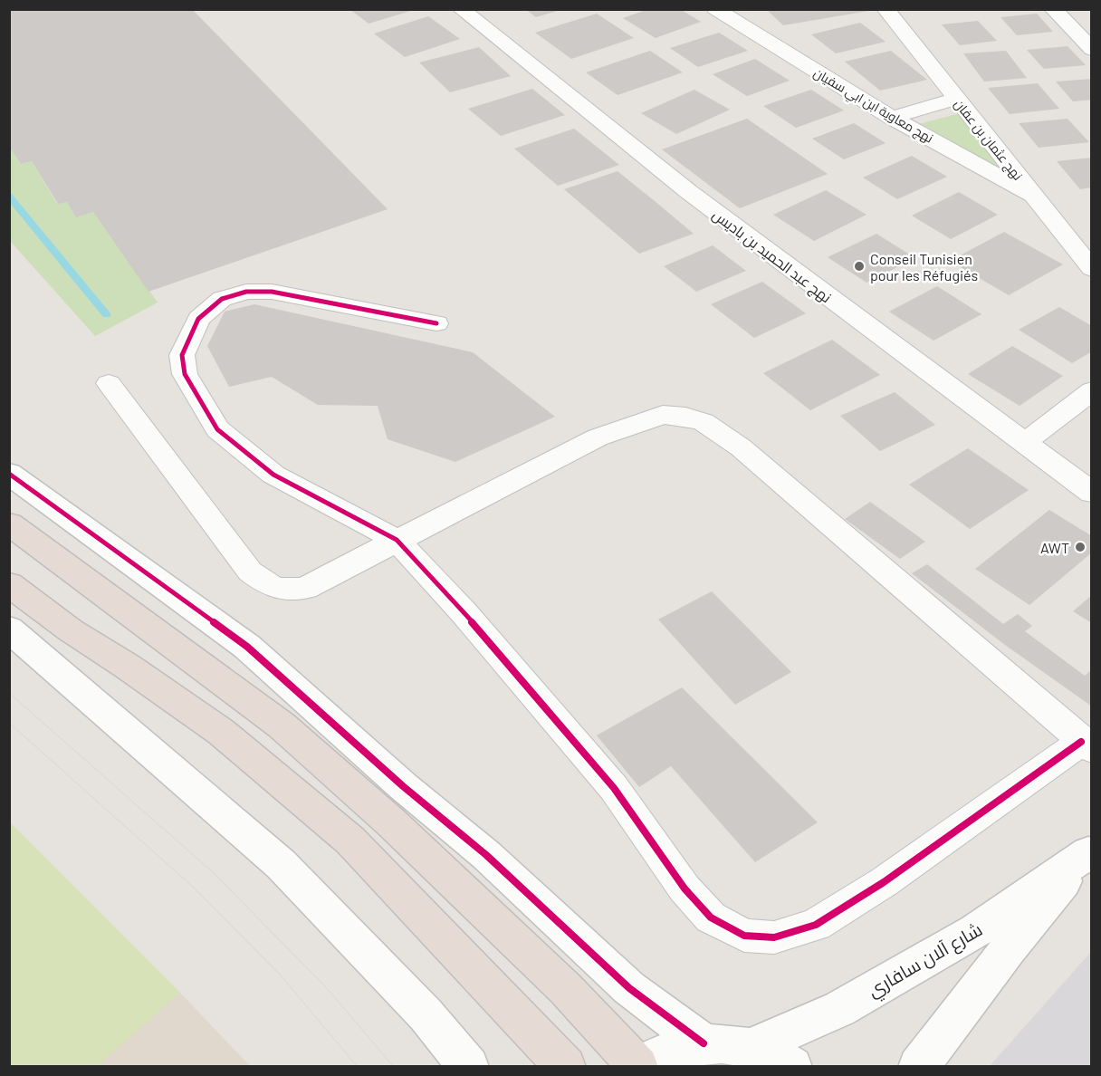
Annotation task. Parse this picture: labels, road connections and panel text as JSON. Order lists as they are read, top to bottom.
{
  "streets": {
    "street": [
      "نهج معاوية ابن ابي سفيان",
      "نهج عثمان بن عفان",
      "نهج عبد الحميد بن باديس",
      "شارع آلان سافاري"
    ]
  },
  "crossings": [
    ["نهج معاوية ابن ابي سفيان", "نهج عثمان بن عفان"]
  ],
  "places": ["Conseil Tunisien pour les Réfugiés", "AWT"]
}
